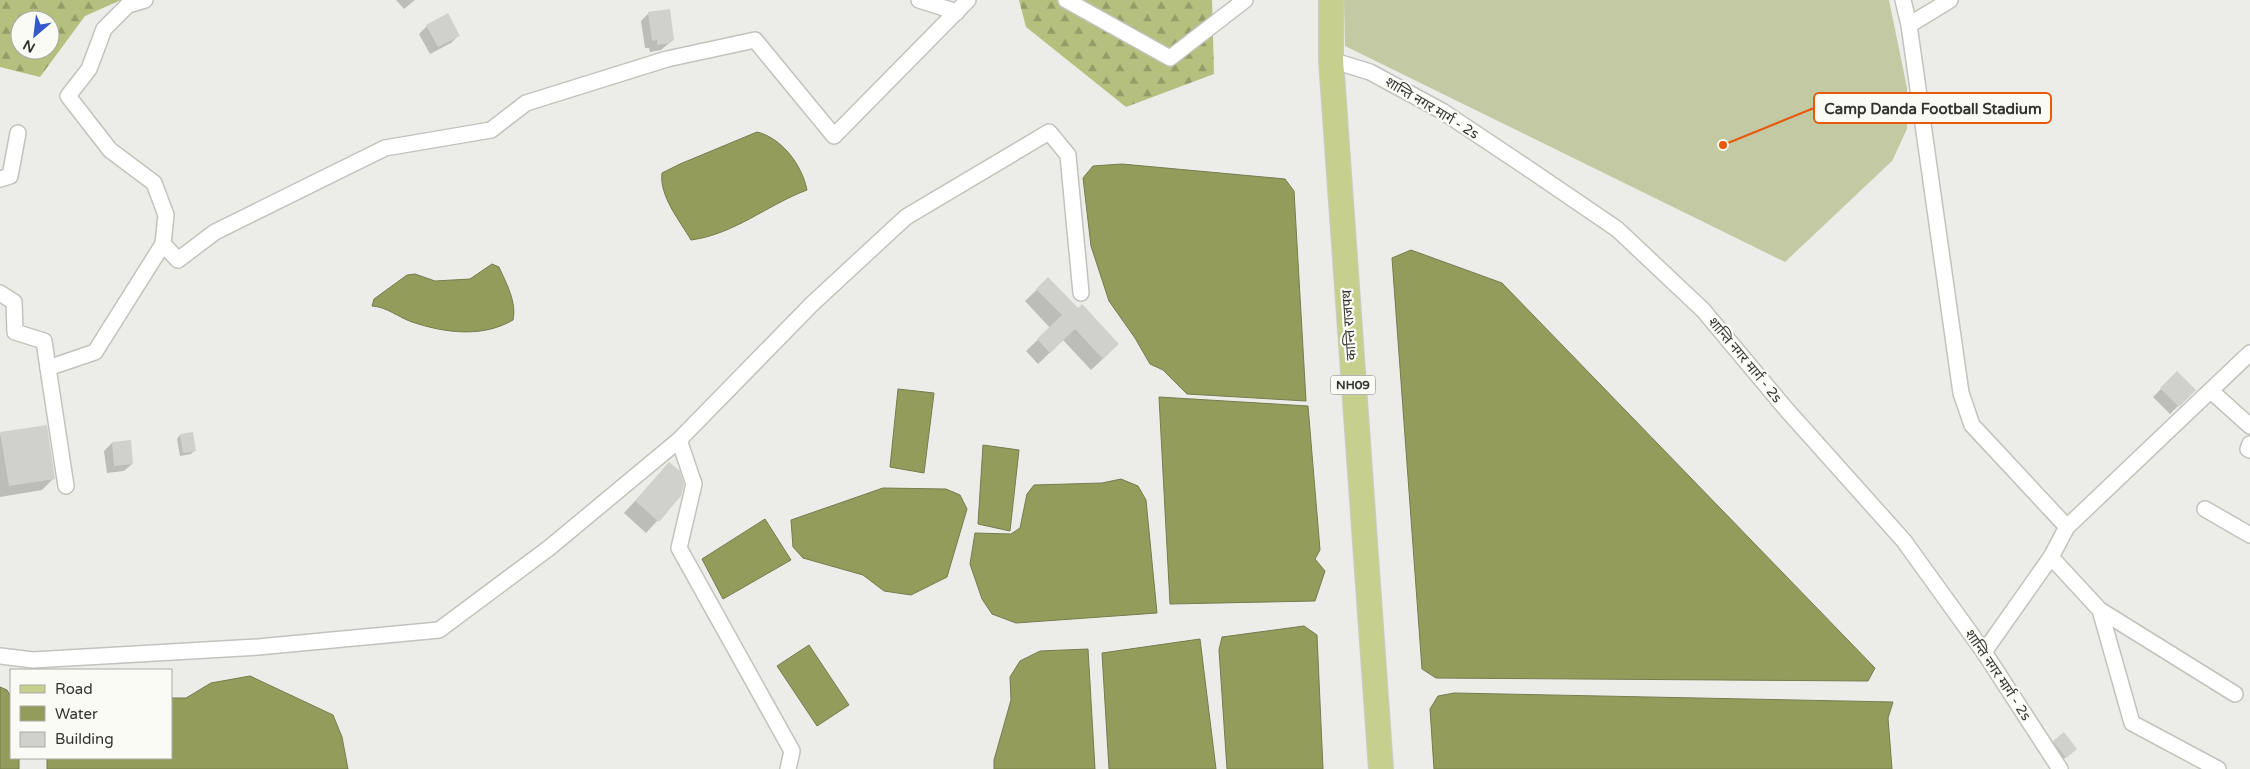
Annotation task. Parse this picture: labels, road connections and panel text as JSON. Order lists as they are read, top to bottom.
{
  "streets": {
    "main road": ["कान्ति राजपथ", "NH09"],
    "street": ["शान्ति नगर मार्ग - 2s"]
  },
  "crossings": [
    ["शान्ति नगर मार्ग - 2s", "कान्ति राजपथ"]
  ],
  "places": ["Camp Danda Football Stadium"],
  "legend": ["Road", "Water", "Building"],
  "north": "bottom left"
}
